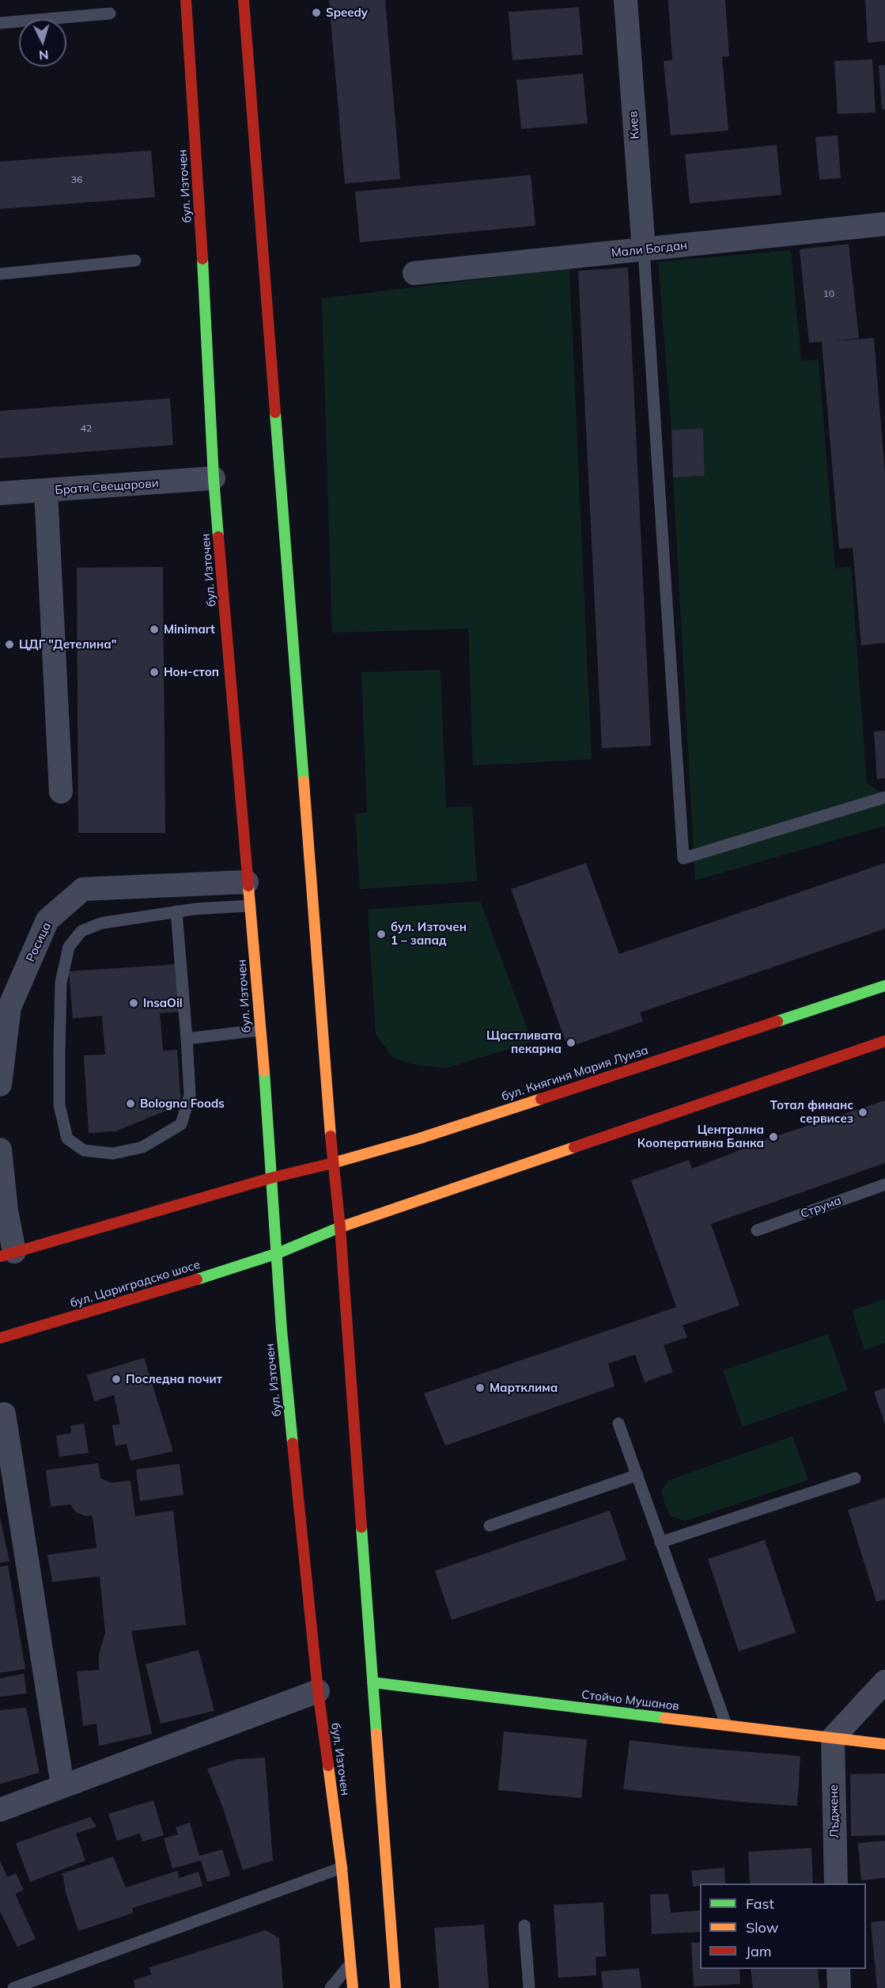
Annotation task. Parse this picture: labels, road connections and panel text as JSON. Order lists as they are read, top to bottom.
{
  "streets": {
    "main road": [
      "бул. Източен",
      "бул. Княгиня Мария Луиза",
      "бул. Цариградско шосе",
      "Стойчо Мушанов"
    ],
    "street": [
      "Киев",
      "Мали Богдан",
      "Братя Свещарови",
      "Росица",
      "Лъджене"
    ],
    "lane": ["Струма"]
  },
  "crossings": [
    ["Киев", "Мали Богдан"],
    ["бул. Източен", "Братя Свещарови"],
    ["бул. Източен", "Росица"],
    ["бул. Източен", "бул. Княгиня Мария Луиза"],
    ["бул. Източен", "бул. Цариградско шосе"],
    ["Стойчо Мушанов", "Лъджене"]
  ],
  "places": [
    "Speedy",
    "Minimart",
    "ЦДГ \"Детелина\"",
    "Нон-стоп",
    "бул. Източен 1 – запад",
    "InsaOil",
    "Щастливата пекарна",
    "Bologna Foods",
    "Тотал финанс сервисез",
    "Централна Кооперативна Банка",
    "Последна почит",
    "Мартклима"
  ],
  "house_numbers": ["36", "10", "42"],
  "legend": ["Fast", "Slow", "Jam"],
  "north": "bottom"
}
